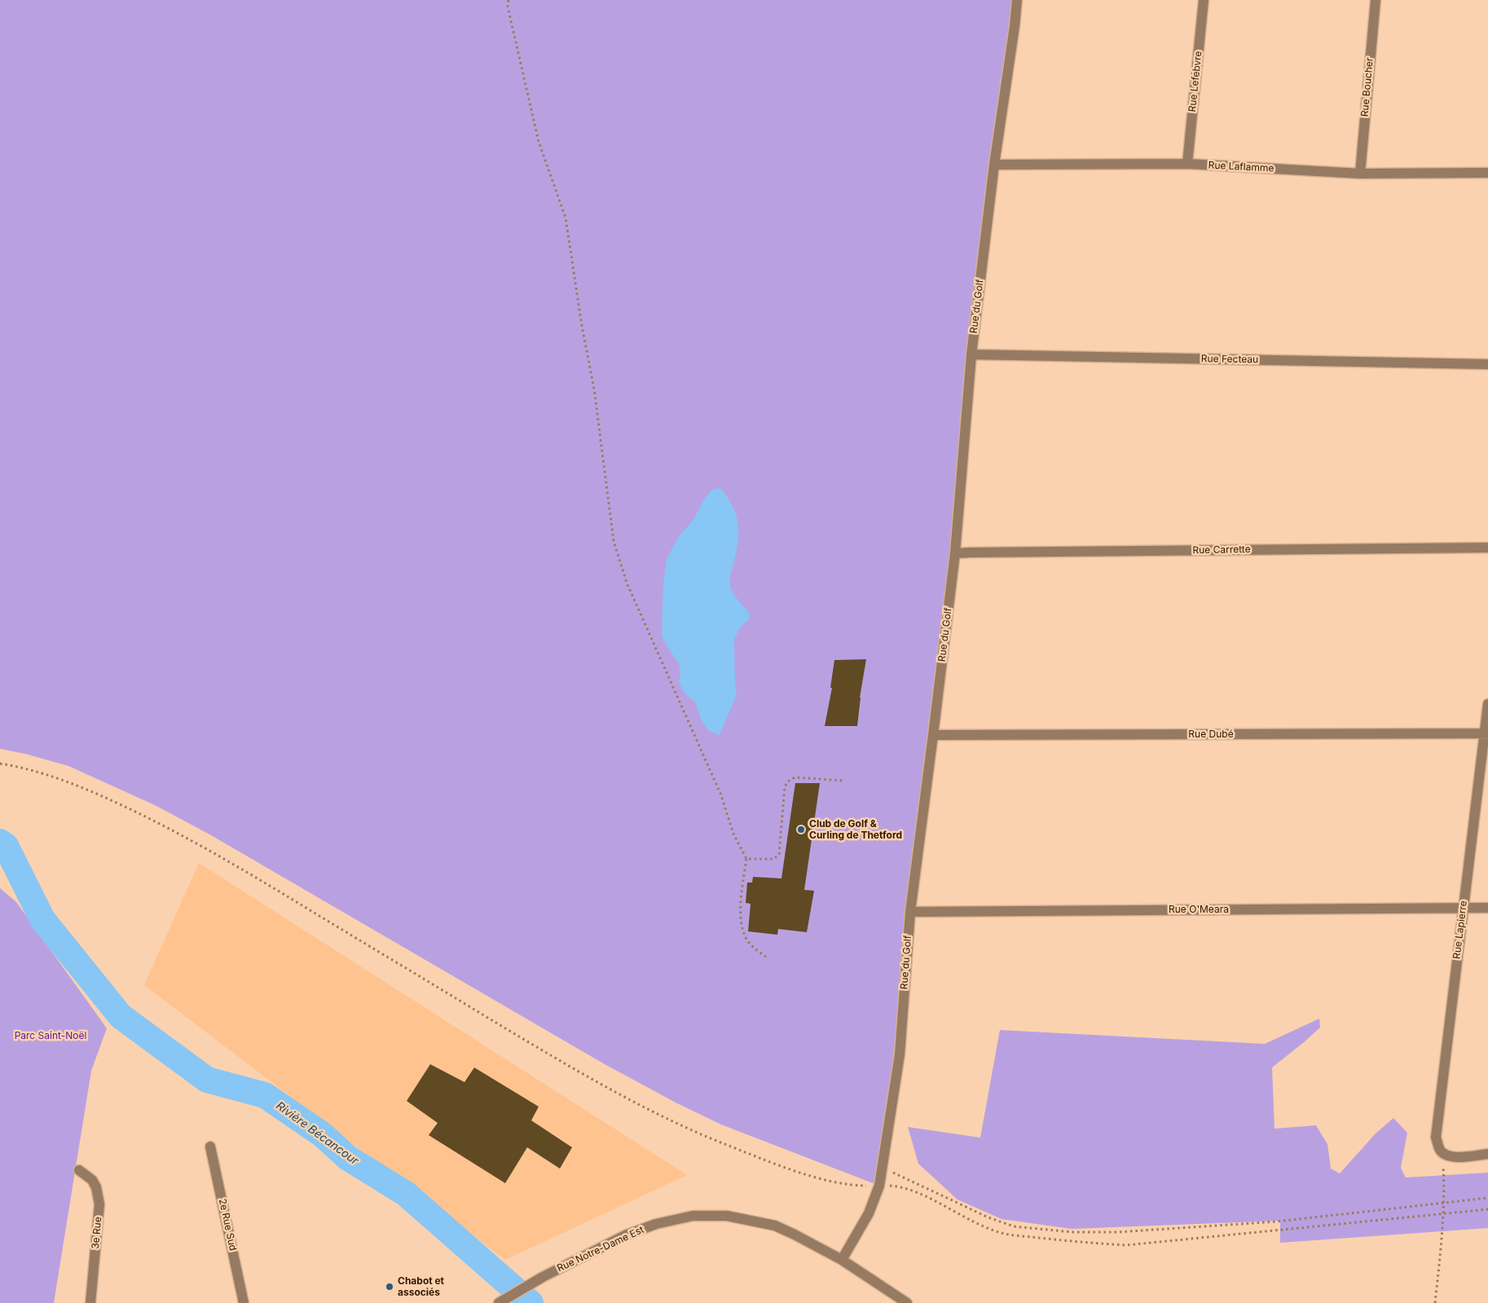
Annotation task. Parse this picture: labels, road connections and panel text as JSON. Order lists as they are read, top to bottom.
{
  "streets": {
    "street": [
      "Rue Lefebvre",
      "Rue Boucher",
      "Rue Laflamme",
      "Rue du Golf",
      "Rue Fecteau",
      "Rue Carrette",
      "Rue Dubé",
      "Rue O'Meara",
      "Rue Lapierre",
      "2e Rue Sud",
      "3e Rue",
      "Rue Notre-Dame Est"
    ]
  },
  "crossings": [
    ["Rue Lefebvre", "Rue Laflamme"],
    ["Rue Boucher", "Rue Laflamme"],
    ["Rue Laflamme", "Rue du Golf"],
    ["Rue du Golf", "Rue Fecteau"],
    ["Rue du Golf", "Rue Carrette"],
    ["Rue du Golf", "Rue Dubé"],
    ["Rue du Golf", "Rue O'Meara"],
    ["Rue du Golf", "Rue Notre-Dame Est"],
    ["Rue Dubé", "Rue Lapierre"],
    ["Rue O'Meara", "Rue Lapierre"]
  ],
  "water": ["Rivière Bécancour"],
  "parks": ["Parc Saint-Noël"],
  "places": ["Club de Golf & Curling de Thetford", "Chabot et associés"]
}
